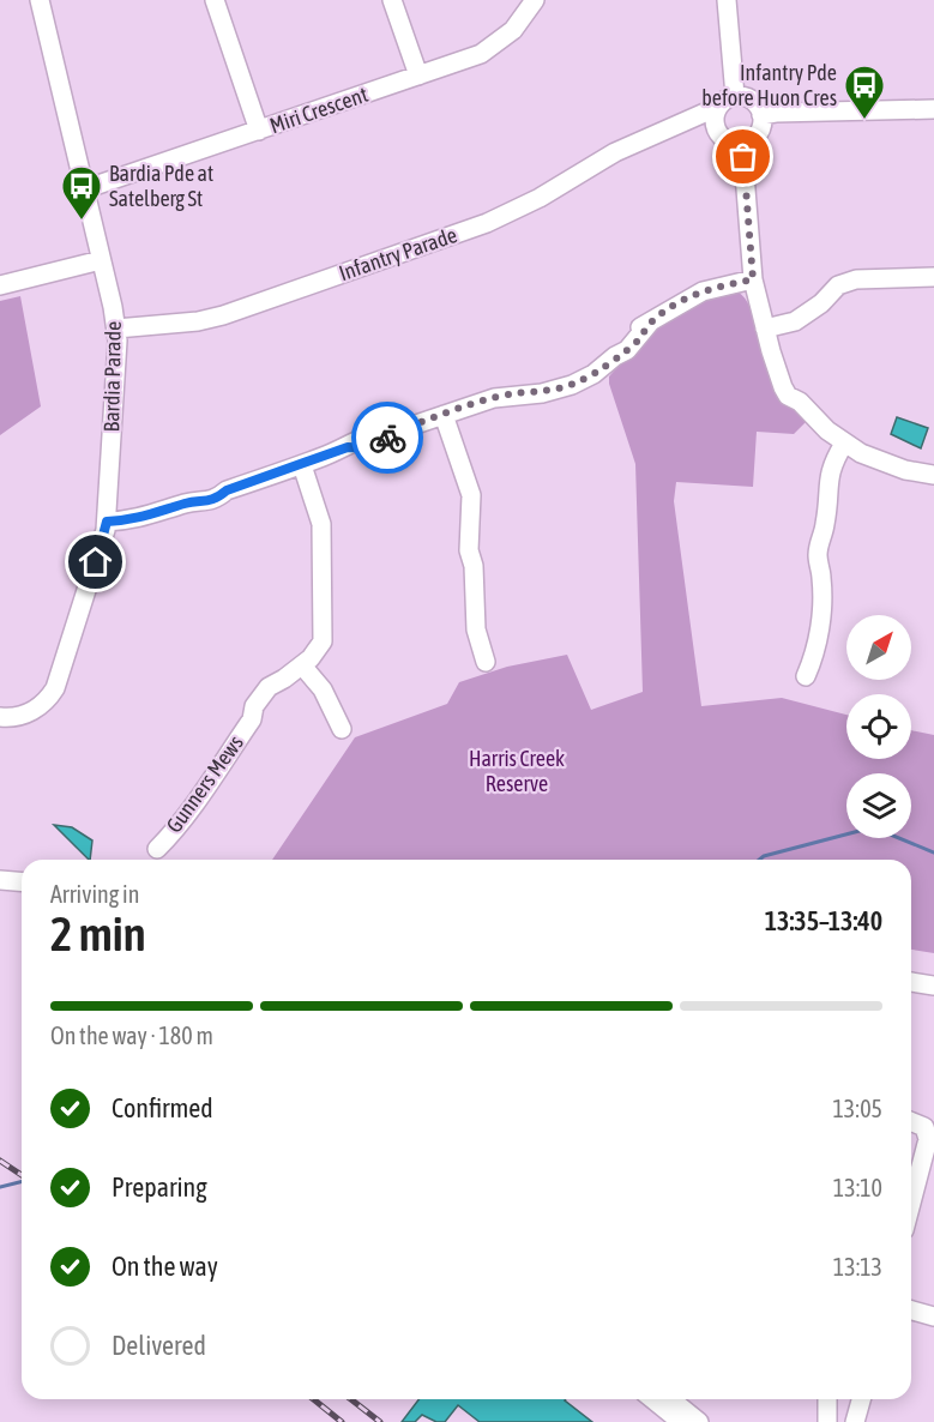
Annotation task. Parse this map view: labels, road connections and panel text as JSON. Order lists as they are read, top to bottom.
{
  "streets": {
    "street": [
      "Miri Crescent",
      "Infantry Parade",
      "Bardia Parade",
      "Gunners Mews"
    ]
  },
  "crossings": [
    ["Miri Crescent", "Bardia Parade"],
    ["Infantry Parade", "Bardia Parade"]
  ],
  "parks": ["Harris Creek Reserve"],
  "places": {
    "bus stop": ["Infantry Pde before Huon Cres", "Bardia Pde at Satelberg St"]
  },
  "north": "top right",
  "page": {
    "heading": ["2 min", "Arriving in", "13:35–13:40"],
    "bar": "On the way · 180 m",
    "list": [
      ["Confirmed", "13:05"],
      ["Preparing", "13:10"],
      ["On the way", "13:13"],
      "Delivered"
    ]
  }
}
